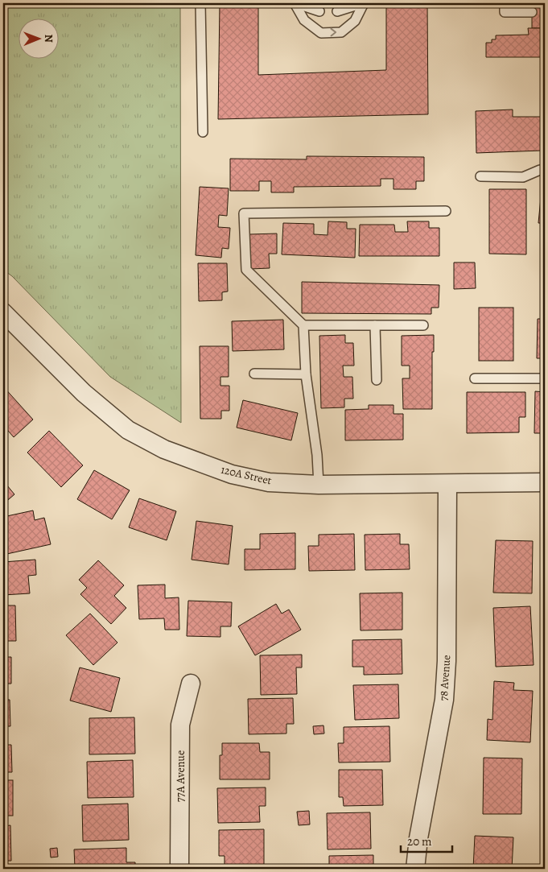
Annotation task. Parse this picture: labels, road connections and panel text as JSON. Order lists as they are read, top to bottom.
{
  "streets": {
    "street": ["120A Street", "78 Avenue", "77A Avenue"]
  },
  "crossings": [
    ["120A Street", "78 Avenue"]
  ],
  "scale_bar": "20 m",
  "north": "right"
}
